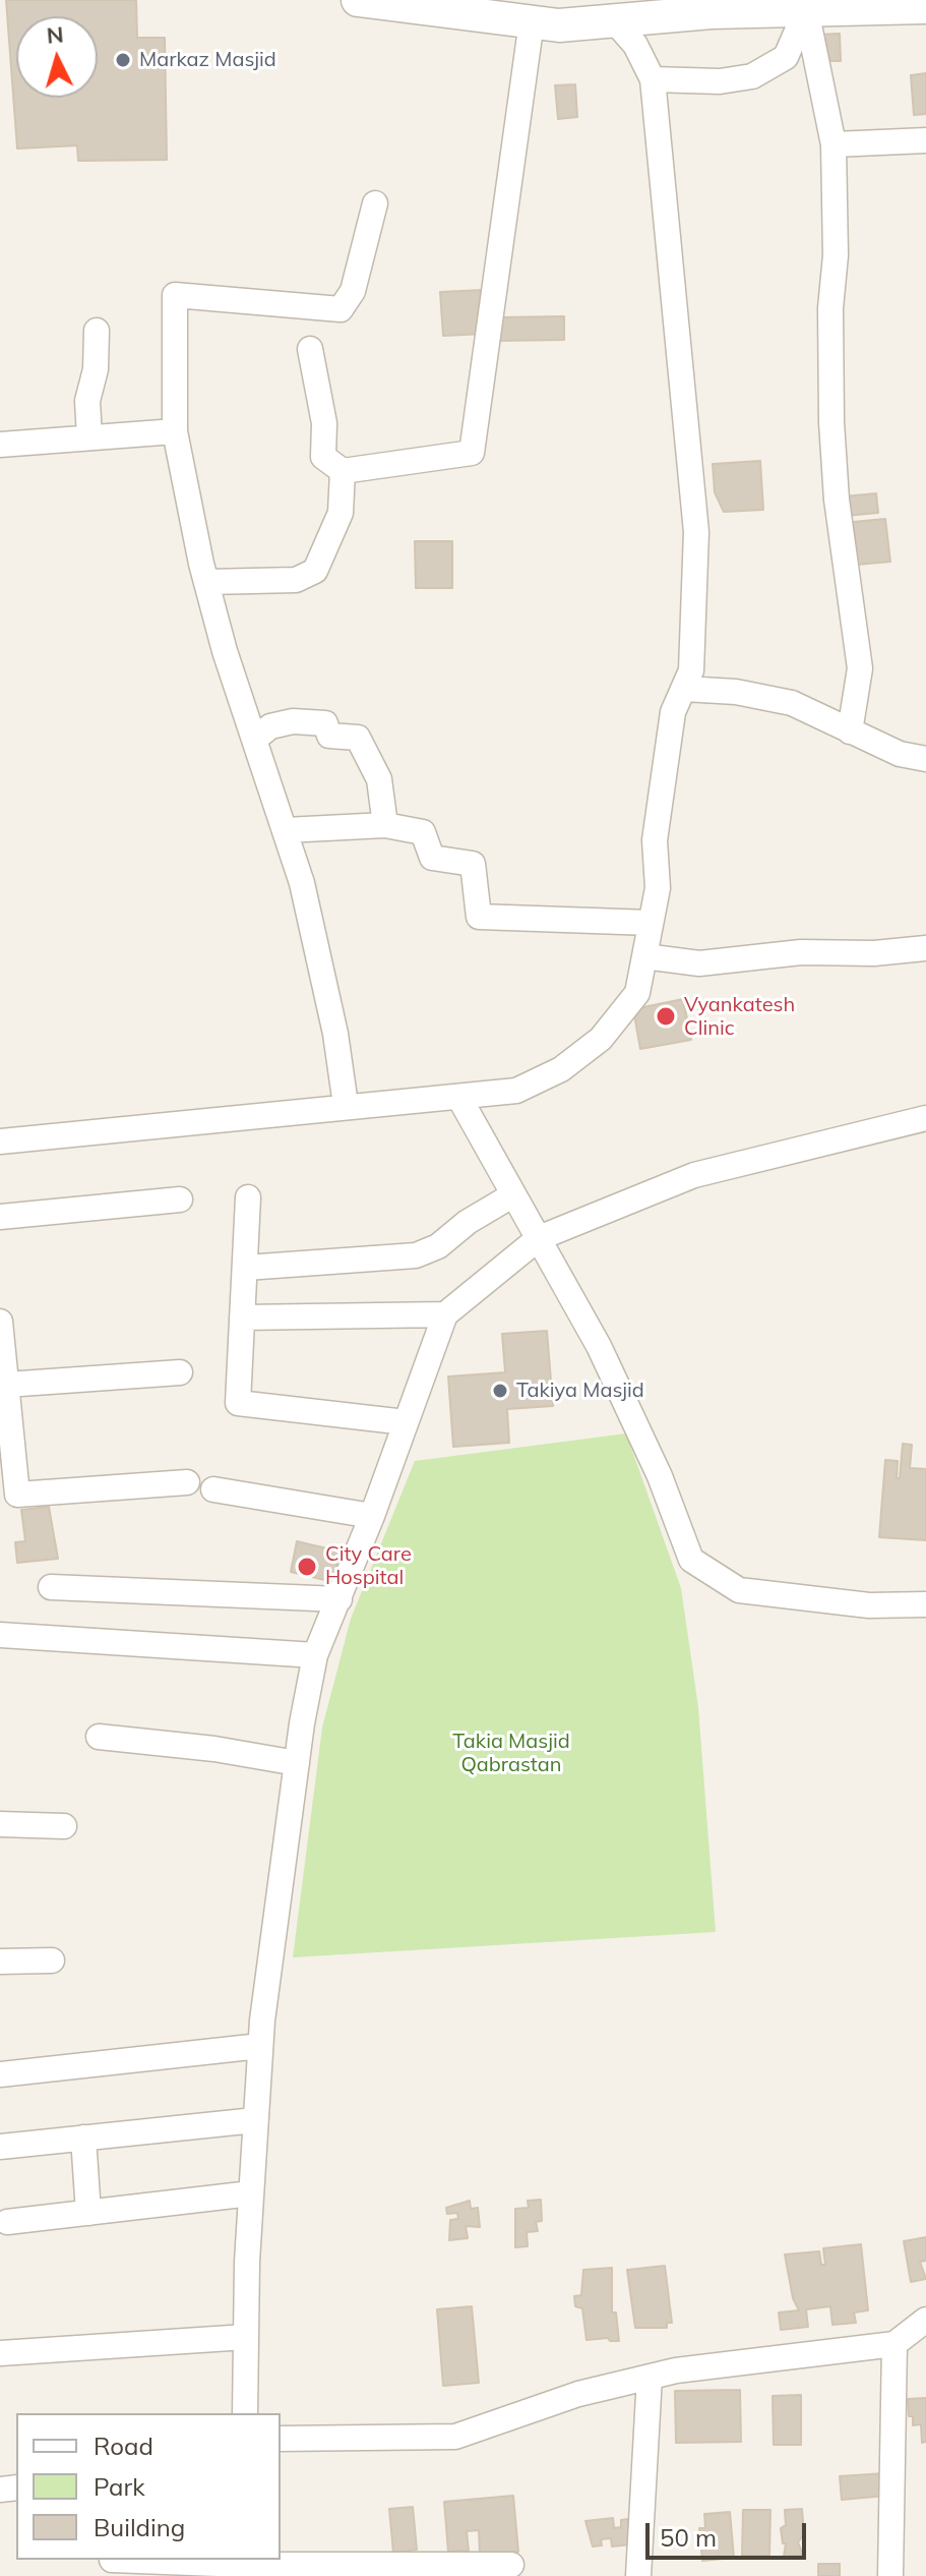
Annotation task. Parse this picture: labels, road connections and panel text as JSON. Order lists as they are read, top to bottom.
{
  "parks": ["Takia Masjid Qabrastan"],
  "places": [
    "Markaz Masjid",
    "Vyankatesh Clinic",
    "Takiya Masjid",
    "City Care Hospital"
  ],
  "legend": ["Road", "Park", "Building"],
  "scale_bar": "50 m",
  "north": "top"
}
